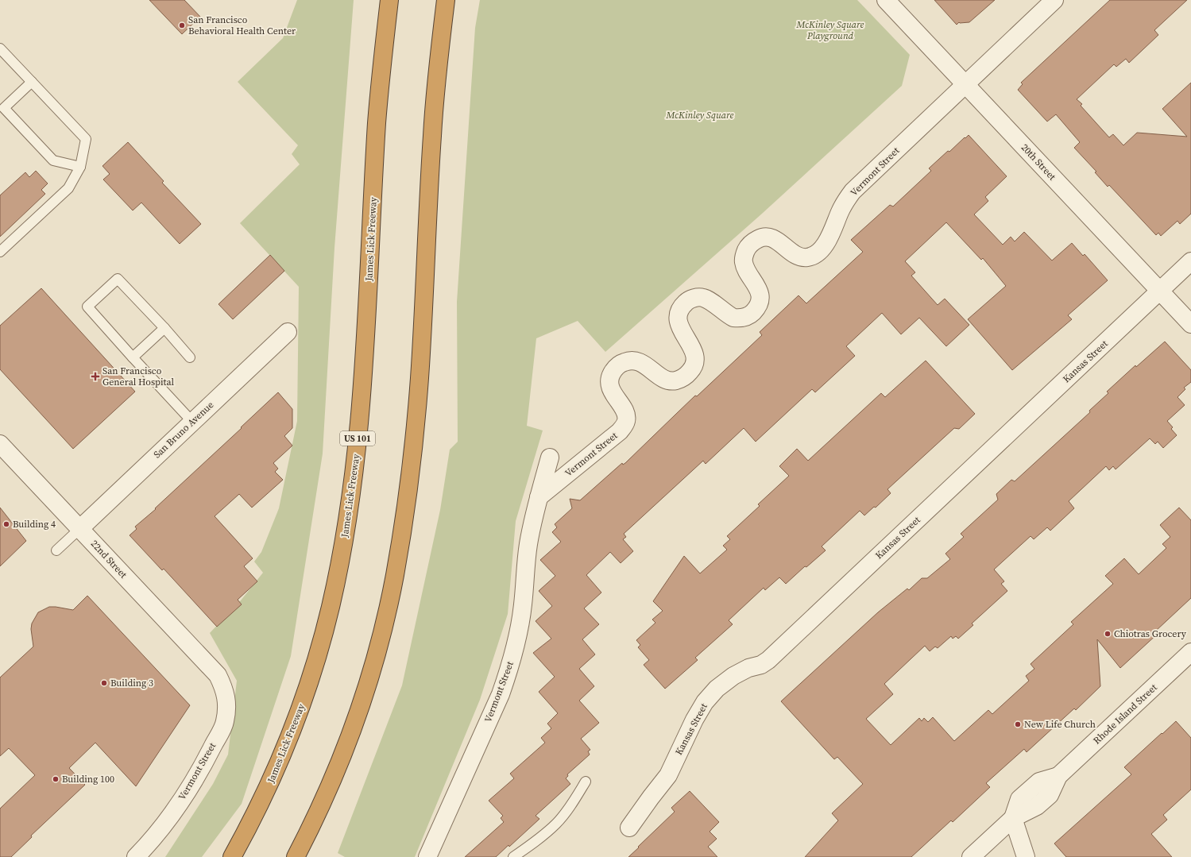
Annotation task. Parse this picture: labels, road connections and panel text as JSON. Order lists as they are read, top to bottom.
{
  "streets": {
    "highway": ["James Lick Freeway", "US 101"],
    "street": [
      "20th Street",
      "Vermont Street",
      "Kansas Street",
      "San Bruno Avenue",
      "22nd Street",
      "Rhode Island Street"
    ]
  },
  "crossings": [
    ["20th Street", "Vermont Street"],
    ["20th Street", "Kansas Street"],
    ["Vermont Street", "22nd Street"],
    ["San Bruno Avenue", "22nd Street"]
  ],
  "parks": ["McKinley Square Playground", "McKinley Square"],
  "places": {
    "other": [
      "San Francisco Behavioral Health Center",
      "Building 4",
      "Chiotras Grocery",
      "Building 3",
      "New Life Church",
      "Building 100"
    ],
    "health": ["San Francisco General Hospital"]
  }
}
